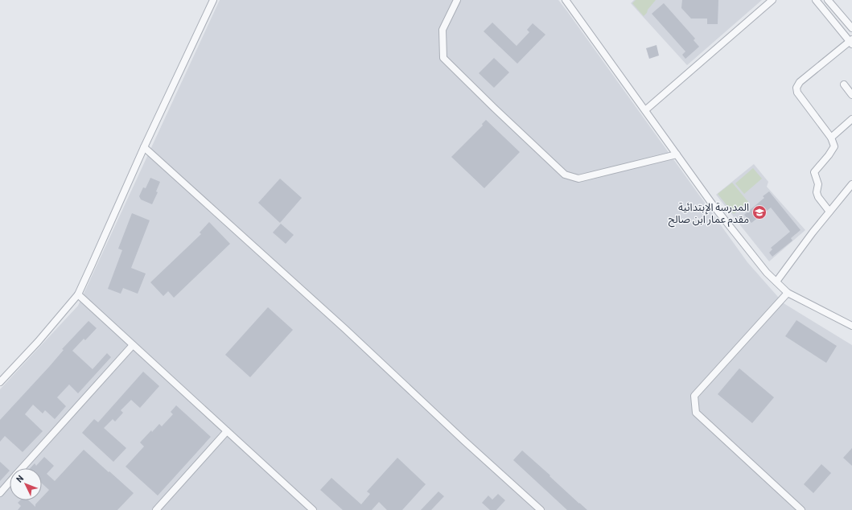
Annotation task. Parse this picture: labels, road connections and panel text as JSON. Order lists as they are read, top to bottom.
{
  "places": {
    "school or university": ["المدرسة الإبتدائية مقدم عمار ابن صالح"]
  },
  "north": "top left"
}
